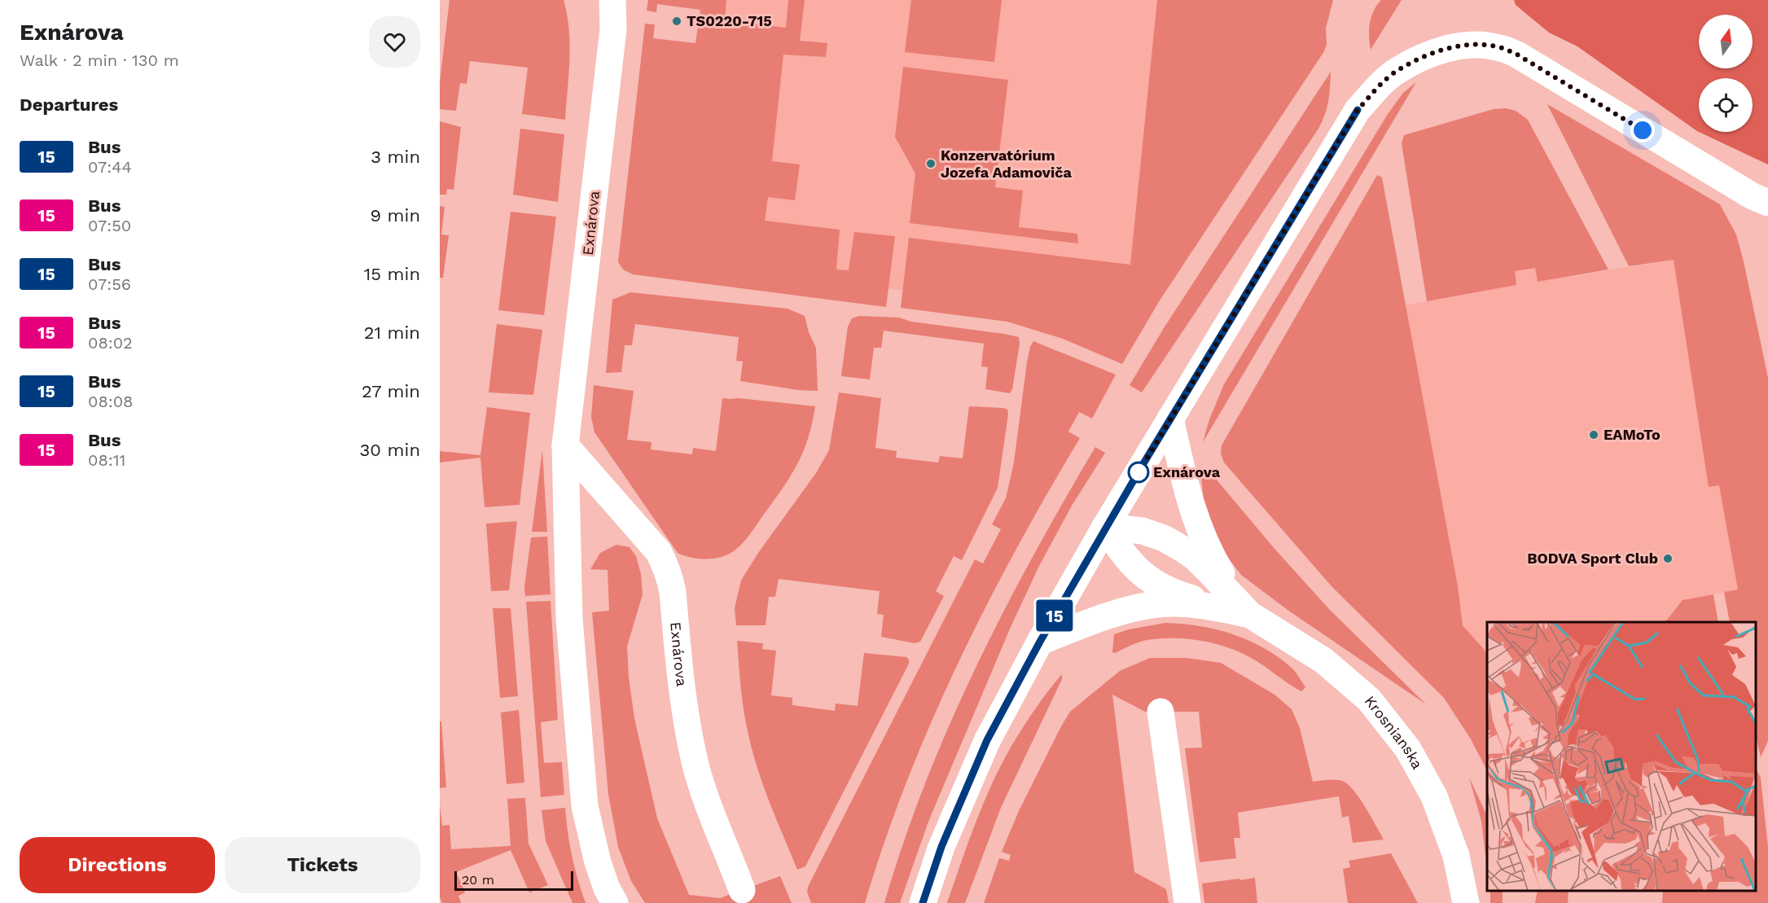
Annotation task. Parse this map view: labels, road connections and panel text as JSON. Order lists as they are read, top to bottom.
{
  "streets": {
    "street": ["Exnárova", "Krosnianska"]
  },
  "places": [
    "TS0220-715",
    "Konzervatórium Jozefa Adamoviča",
    "EAMoTo",
    "Exnárova",
    "BODVA Sport Club"
  ],
  "lines": ["bus line 15"],
  "scale_bar": "20 m",
  "north": "top",
  "page": {
    "heading": [
      ["Exnárova", "Walk · 2 min · 130 m"],
      "Departures"
    ],
    "on_map": "15",
    "list": [
      {
        "mark": "15",
        "name": "Bus",
        "note": "07:44",
        "value": "3 min"
      },
      {
        "mark": "15",
        "name": "Bus",
        "note": "07:50",
        "value": "9 min"
      },
      {
        "mark": "15",
        "name": "Bus",
        "note": "07:56",
        "value": "15 min"
      },
      {
        "mark": "15",
        "name": "Bus",
        "note": "08:02",
        "value": "21 min"
      },
      {
        "mark": "15",
        "name": "Bus",
        "note": "08:08",
        "value": "27 min"
      },
      {
        "mark": "15",
        "name": "Bus",
        "note": "08:11",
        "value": "30 min"
      }
    ],
    "buttons": ["Directions", "Tickets"],
    "scale": "20 m"
  }
}
